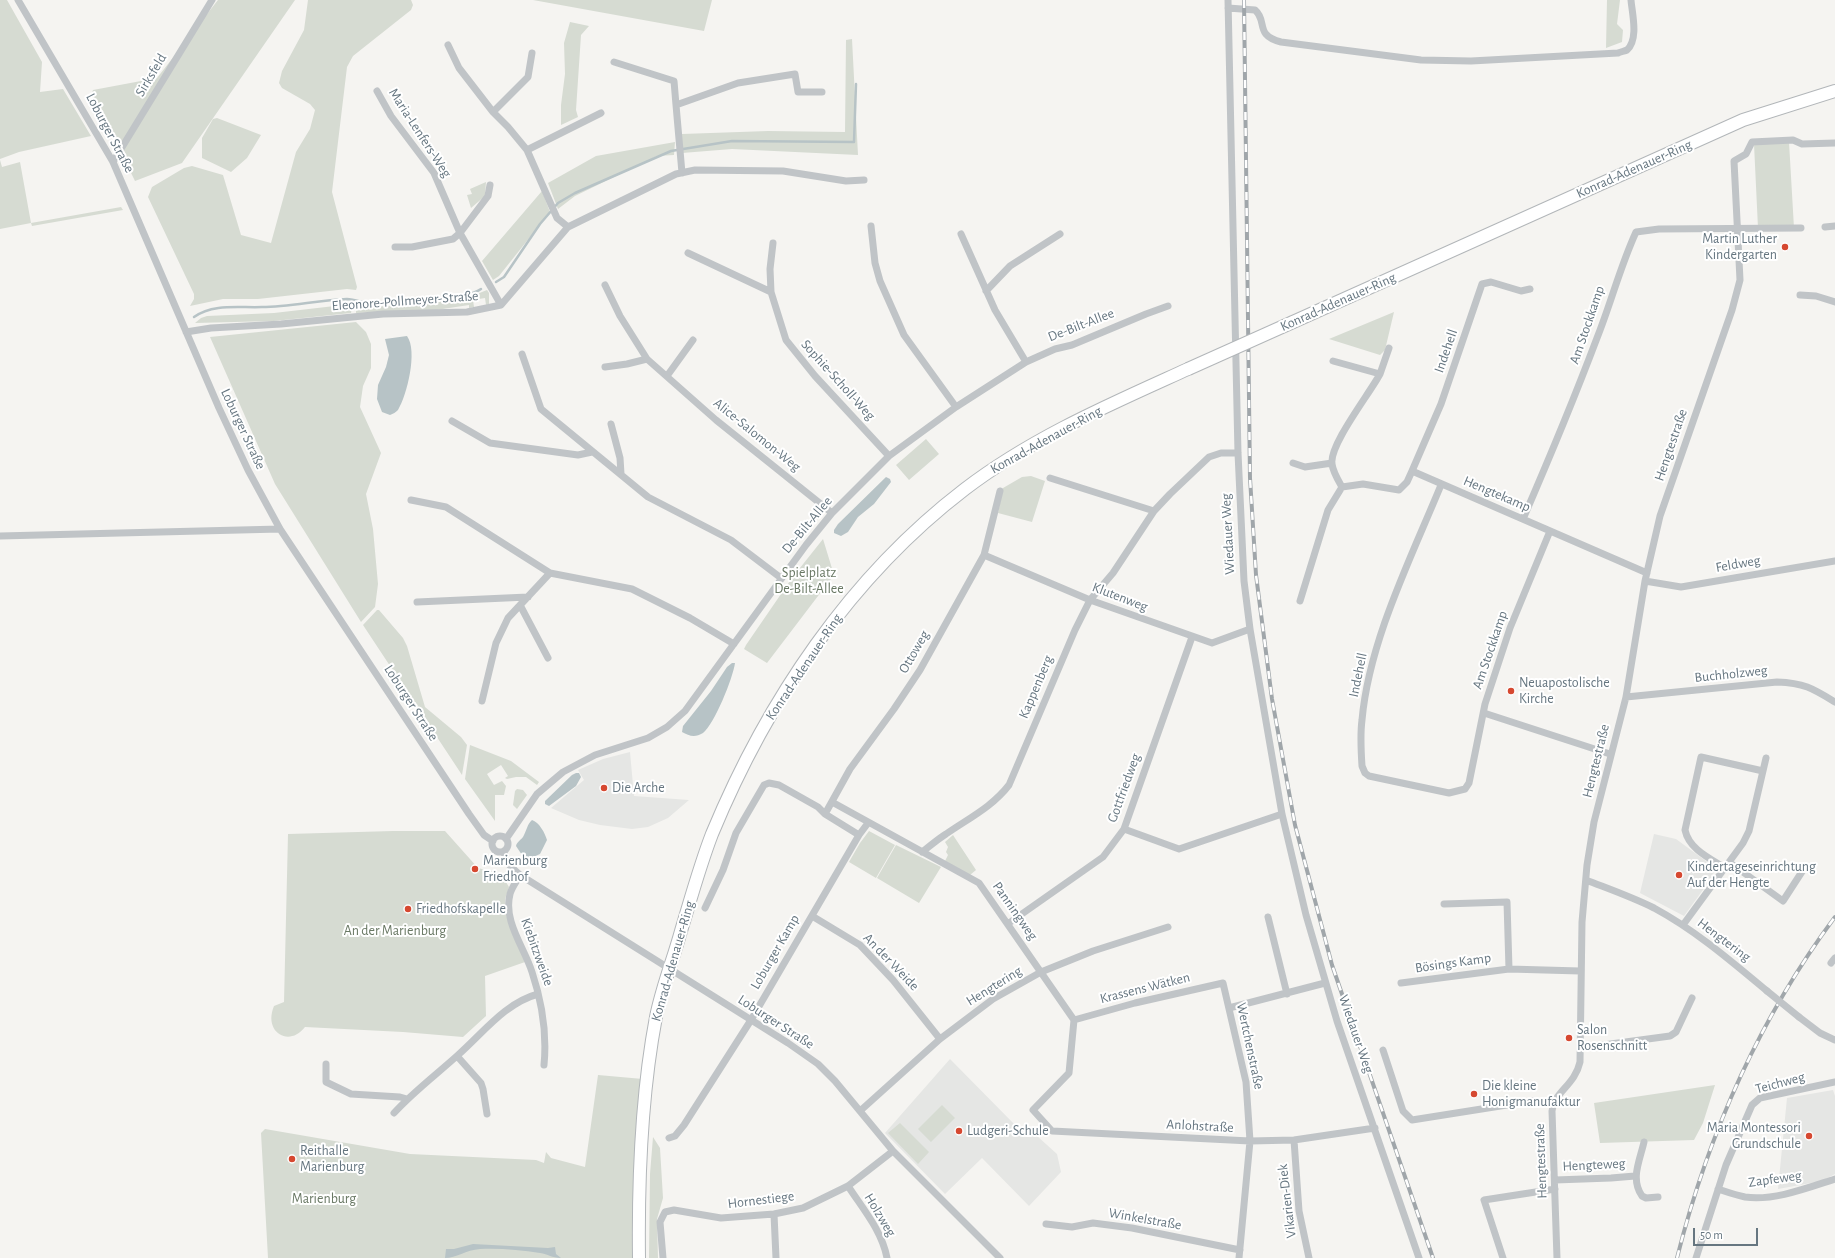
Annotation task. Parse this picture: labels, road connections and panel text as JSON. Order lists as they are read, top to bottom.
{
  "streets": {
    "main road": ["Konrad-Adenauer-Ring"],
    "street": [
      "Sirksfeld",
      "Loburger Straße",
      "Maria-Lenfers-Weg",
      "Eleonore-Pollmeyer-Straße",
      "De-Bilt-Allee",
      "Am Stockkamp",
      "Indehell",
      "Sophie-Scholl-Weg",
      "Alice-Salomon-Weg",
      "Hengtestraße",
      "Hengtekamp",
      "Wiedauer Weg",
      "Feldweg",
      "Klutenweg",
      "Ottoweg",
      "Buchholzweg",
      "Kappenberg",
      "Gottfriedweg",
      "Panningweg",
      "Hengtering",
      "Kiebitzweide",
      "Loburger Kamp",
      "An der Weide",
      "Bösings Kamp",
      "Krassens Wätken",
      "Wertchenstraße",
      "Teichweg",
      "Anlohstraße",
      "Hengteweg",
      "Zapfeweg",
      "Hornestiege",
      "Vikarien-Diek",
      "Holzweg",
      "Winkelstraße"
    ]
  },
  "crossings": [
    ["Sirksfeld", "Loburger Straße"],
    ["Loburger Straße", "Konrad-Adenauer-Ring"],
    ["Loburger Straße", "Eleonore-Pollmeyer-Straße"],
    ["Loburger Straße", "De-Bilt-Allee"],
    ["Loburger Straße", "Hengtering"],
    ["Loburger Straße", "Kiebitzweide"],
    ["Loburger Straße", "Loburger Kamp"],
    ["Loburger Straße", "Hornestiege"],
    ["Maria-Lenfers-Weg", "Eleonore-Pollmeyer-Straße"],
    ["De-Bilt-Allee", "Sophie-Scholl-Weg"],
    ["De-Bilt-Allee", "Alice-Salomon-Weg"],
    ["Am Stockkamp", "Indehell"],
    ["Am Stockkamp", "Hengtestraße"],
    ["Am Stockkamp", "Hengtekamp"],
    ["Indehell", "Hengtekamp"],
    ["Hengtestraße", "Hengtekamp"],
    ["Hengtestraße", "Feldweg"],
    ["Hengtestraße", "Buchholzweg"],
    ["Hengtestraße", "Hengtering"],
    ["Hengtestraße", "Bösings Kamp"],
    ["Hengtestraße", "Hengteweg"],
    ["Wiedauer Weg", "Klutenweg"],
    ["Wiedauer Weg", "Kappenberg"],
    ["Wiedauer Weg", "Anlohstraße"],
    ["Klutenweg", "Ottoweg"],
    ["Klutenweg", "Kappenberg"],
    ["Klutenweg", "Gottfriedweg"],
    ["Ottoweg", "Panningweg"],
    ["Kappenberg", "Panningweg"],
    ["Gottfriedweg", "Panningweg"],
    ["Panningweg", "Hengtering"],
    ["Panningweg", "Krassens Wätken"],
    ["Panningweg", "Anlohstraße"],
    ["Hengtering", "An der Weide"],
    ["Loburger Kamp", "An der Weide"],
    ["Krassens Wätken", "Wertchenstraße"],
    ["Krassens Wätken", "Anlohstraße"],
    ["Wertchenstraße", "Anlohstraße"],
    ["Wertchenstraße", "Winkelstraße"],
    ["Teichweg", "Zapfeweg"],
    ["Anlohstraße", "Vikarien-Diek"],
    ["Hornestiege", "Holzweg"]
  ],
  "parks": ["Spielplatz De-Bilt-Allee", "An der Marienburg", "Marienburg"],
  "places": [
    "Martin Luther Kindergarten",
    "Neuapostolische Kirche",
    "Die Arche",
    "Marienburg Friedhof",
    "Kindertageseinrichtung Auf der Hengte",
    "Friedhofskapelle",
    "Salon Rosenschnitt",
    "Die kleine Honigmanufaktur",
    "Ludgeri-Schule",
    "Maria Montessori Grundschule",
    "Reithalle Marienburg"
  ],
  "scale_bar": "50 m"
}
